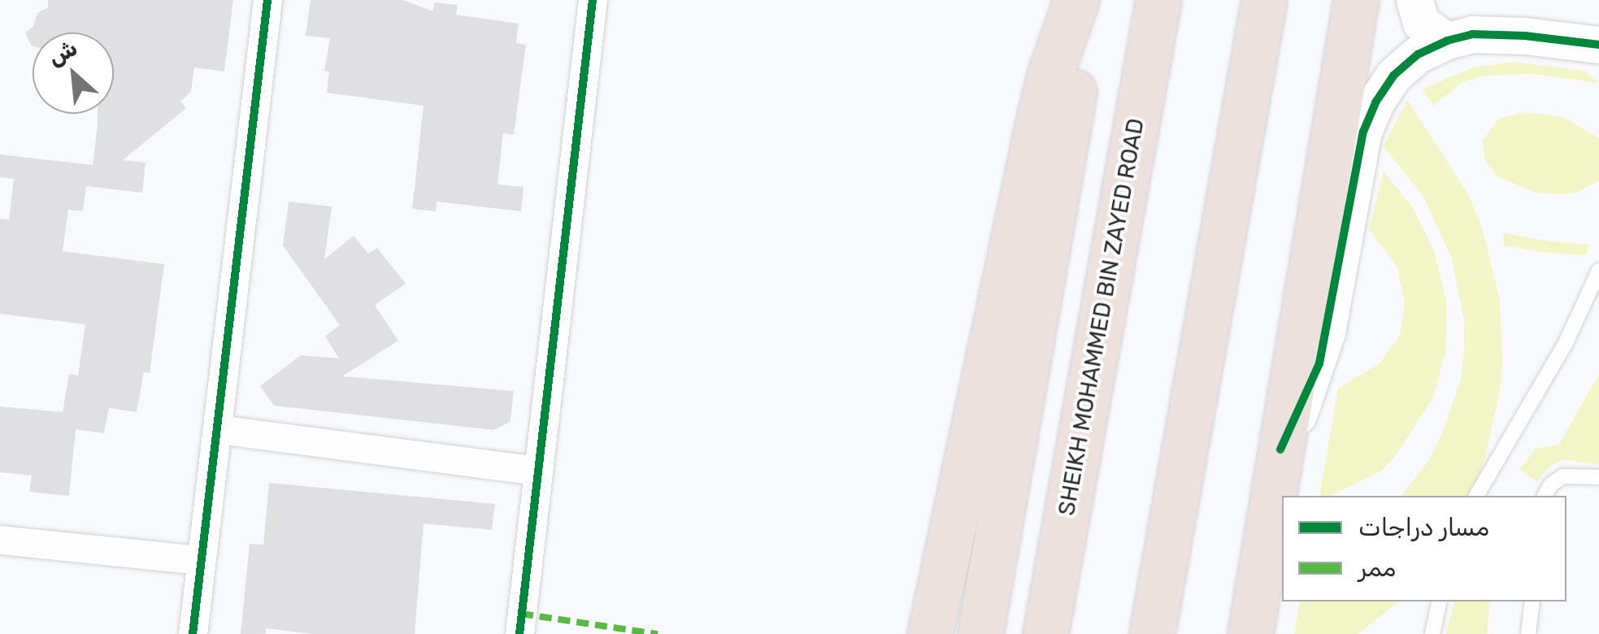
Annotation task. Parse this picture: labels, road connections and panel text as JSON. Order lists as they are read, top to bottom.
{
  "streets": {
    "highway": ["SHEIKH MOHAMMED BIN ZAYED ROAD"]
  },
  "legend": ["مسار دراجات", "ممر"],
  "north": "top left"
}
